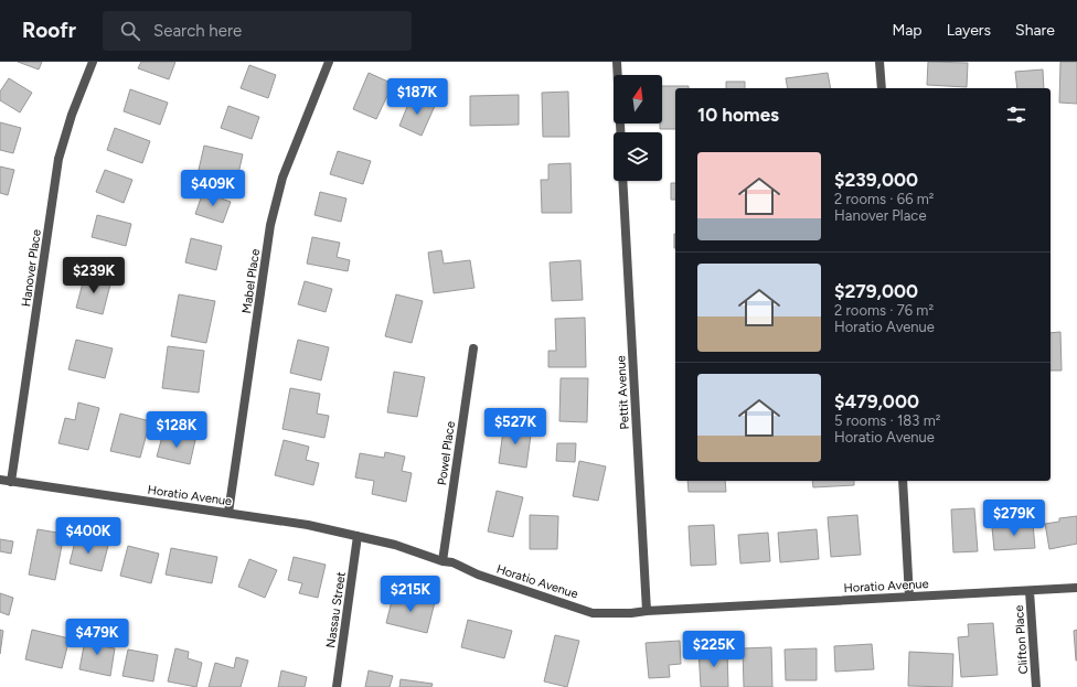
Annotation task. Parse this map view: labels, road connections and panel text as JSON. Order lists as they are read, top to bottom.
{
  "streets": {
    "street": [
      "Hanover Place",
      "Mabel Place",
      "Pettit Avenue",
      "Powel Place",
      "Horatio Avenue",
      "Nassau Street",
      "Clifton Place"
    ]
  },
  "crossings": [
    ["Hanover Place", "Horatio Avenue"],
    ["Mabel Place", "Horatio Avenue"],
    ["Pettit Avenue", "Horatio Avenue"],
    ["Powel Place", "Horatio Avenue"],
    ["Horatio Avenue", "Nassau Street"],
    ["Horatio Avenue", "Clifton Place"]
  ],
  "north": "top",
  "page": {
    "header": "Roofr",
    "search": "Search here",
    "nav": ["Map", "Layers", "Share"],
    "price": [
      "$187K",
      "$409K",
      "$239K",
      "$527K",
      "$128K",
      "$279K",
      "$400K",
      "$215K",
      "$479K",
      "$225K"
    ],
    "heading": "10 homes",
    "list": [
      {
        "name": "$239,000",
        "note": "2 rooms · 66 m² · Hanover Place"
      },
      {
        "name": "$279,000",
        "note": "2 rooms · 76 m² · Horatio Avenue"
      },
      {
        "name": "$479,000",
        "note": "5 rooms · 183 m² · Horatio Avenue"
      }
    ]
  }
}
